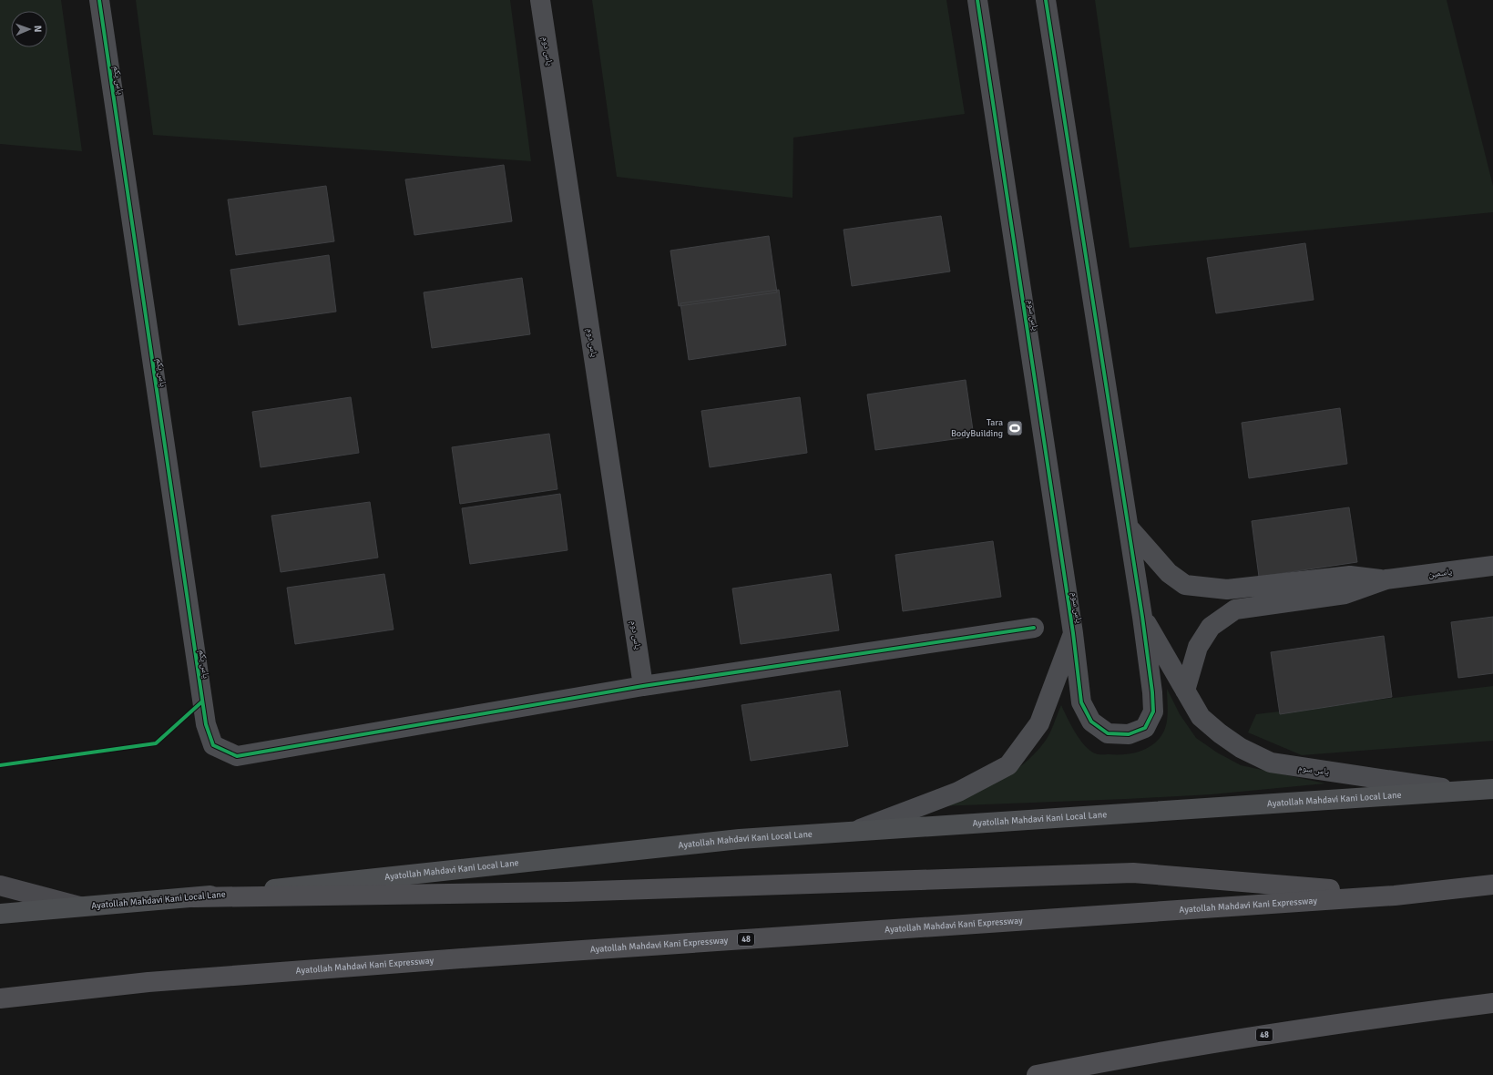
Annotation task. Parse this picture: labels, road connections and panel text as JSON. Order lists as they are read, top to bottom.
{
  "streets": {
    "highway": ["Ayatollah Mahdavi Kani Expressway", "48"],
    "main road": ["Ayatollah Mahdavi Kani Local Lane"],
    "street": [
      "یاس دوم",
      "یاس یکم",
      "یاس سوم",
      "یاسمین"
    ]
  },
  "crossings": [
    ["یاس دوم", "یاس یکم"],
    ["یاس سوم", "Ayatollah Mahdavi Kani Local Lane"]
  ],
  "places": {
    "sports": ["Tara BodyBuilding"]
  },
  "north": "right"
}
